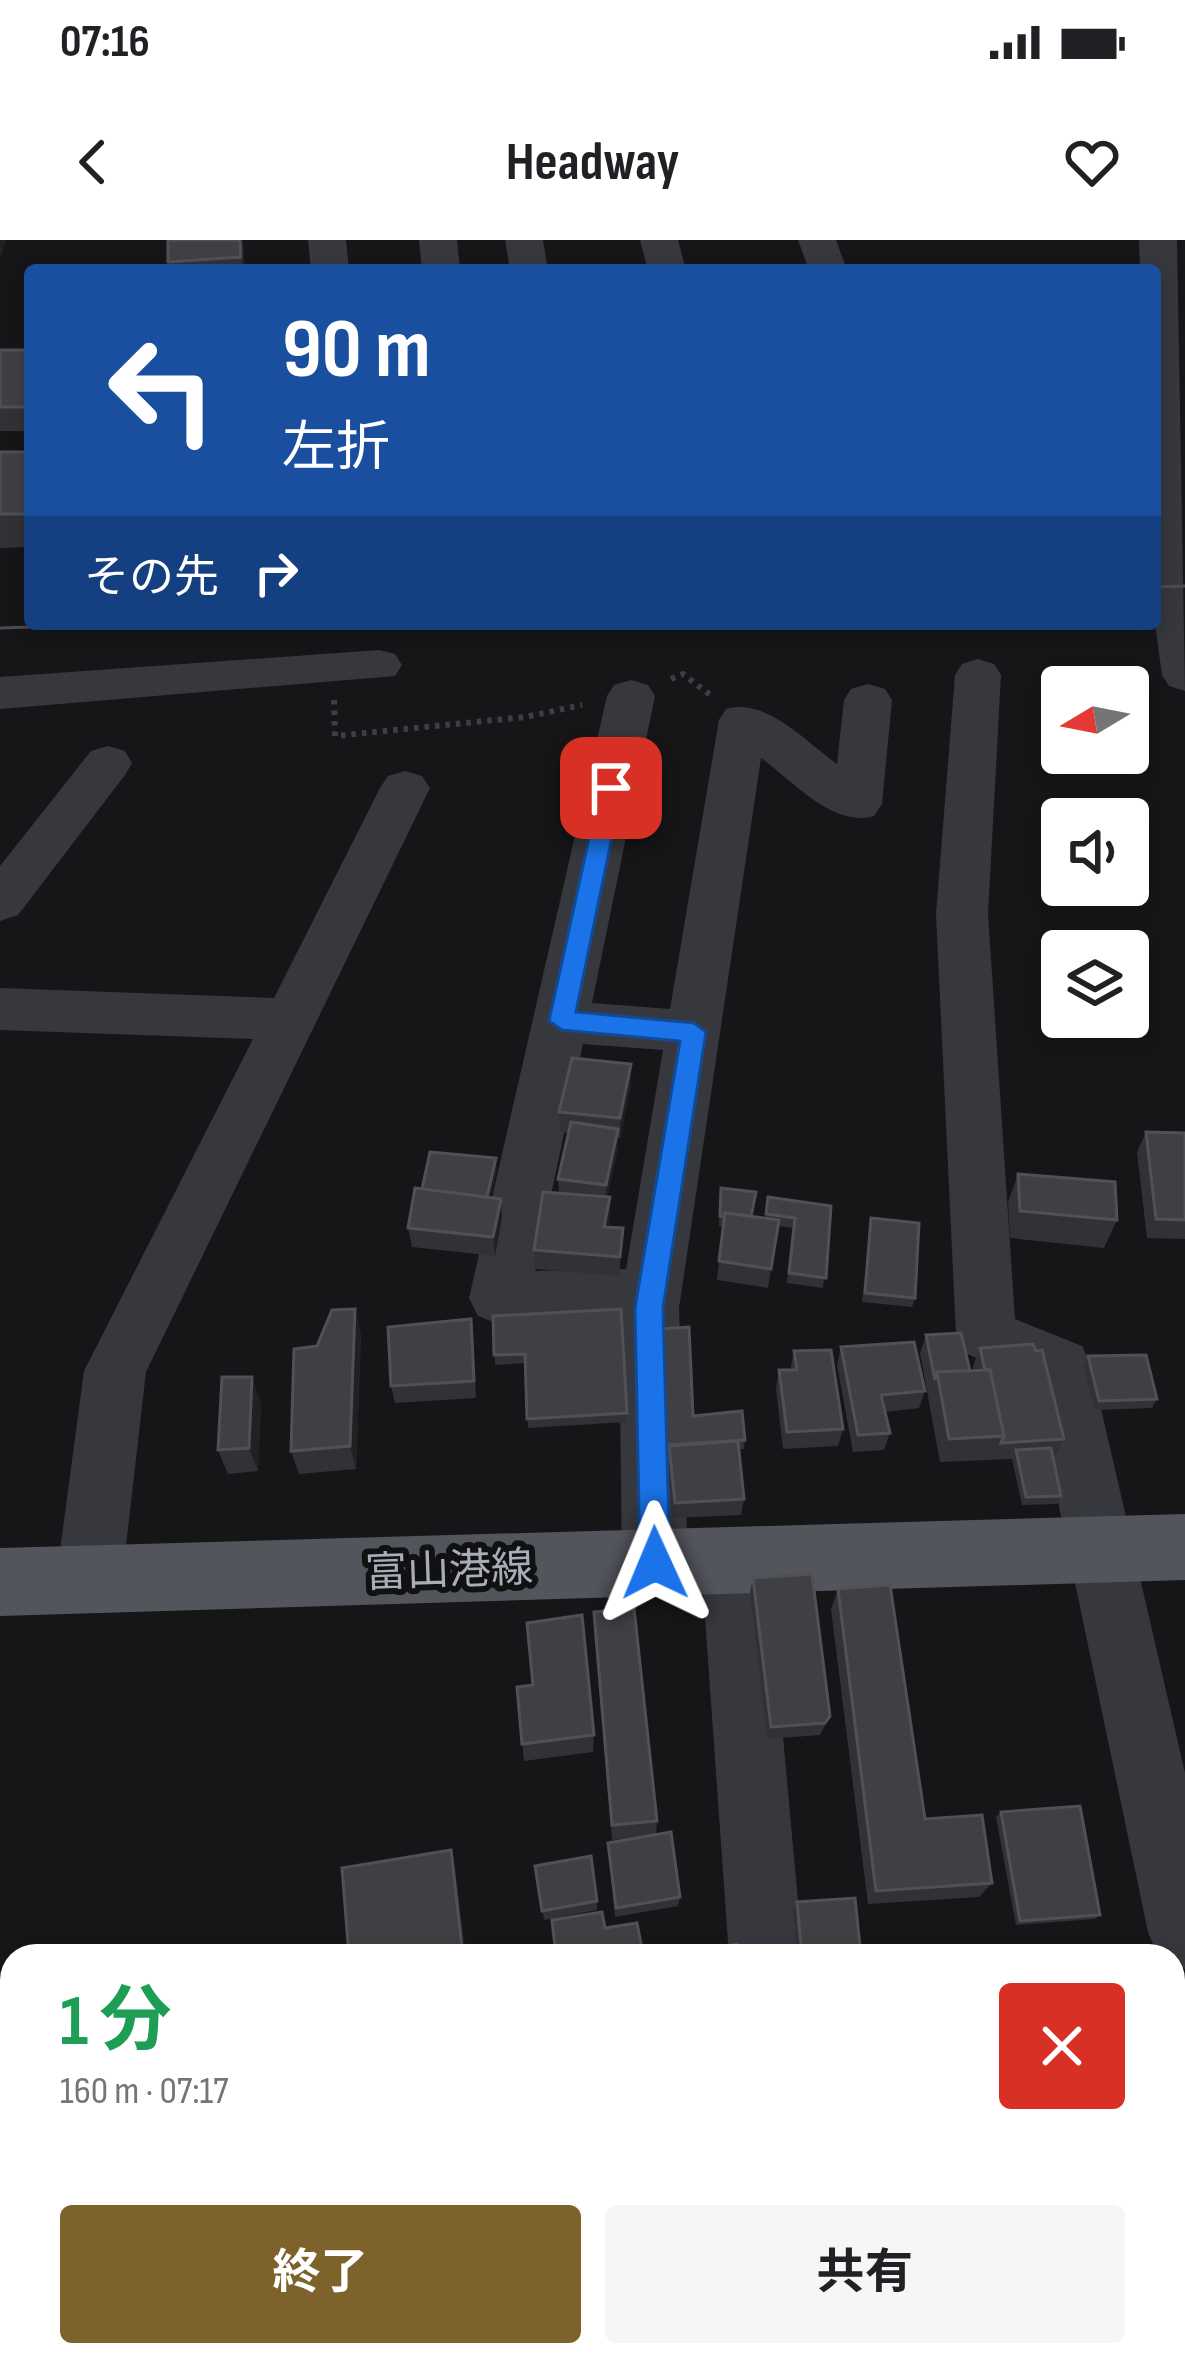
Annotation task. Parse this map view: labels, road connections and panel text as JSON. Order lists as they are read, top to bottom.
{
  "streets": {
    "main road": ["富山港線"]
  },
  "north": "left",
  "page": {
    "status": "07:16",
    "header": "Headway",
    "turn": ["90 m", "左折"],
    "then": "その先",
    "heading": ["1 分", "160 m · 07:17"],
    "buttons": ["終了", "共有"]
  }
}
